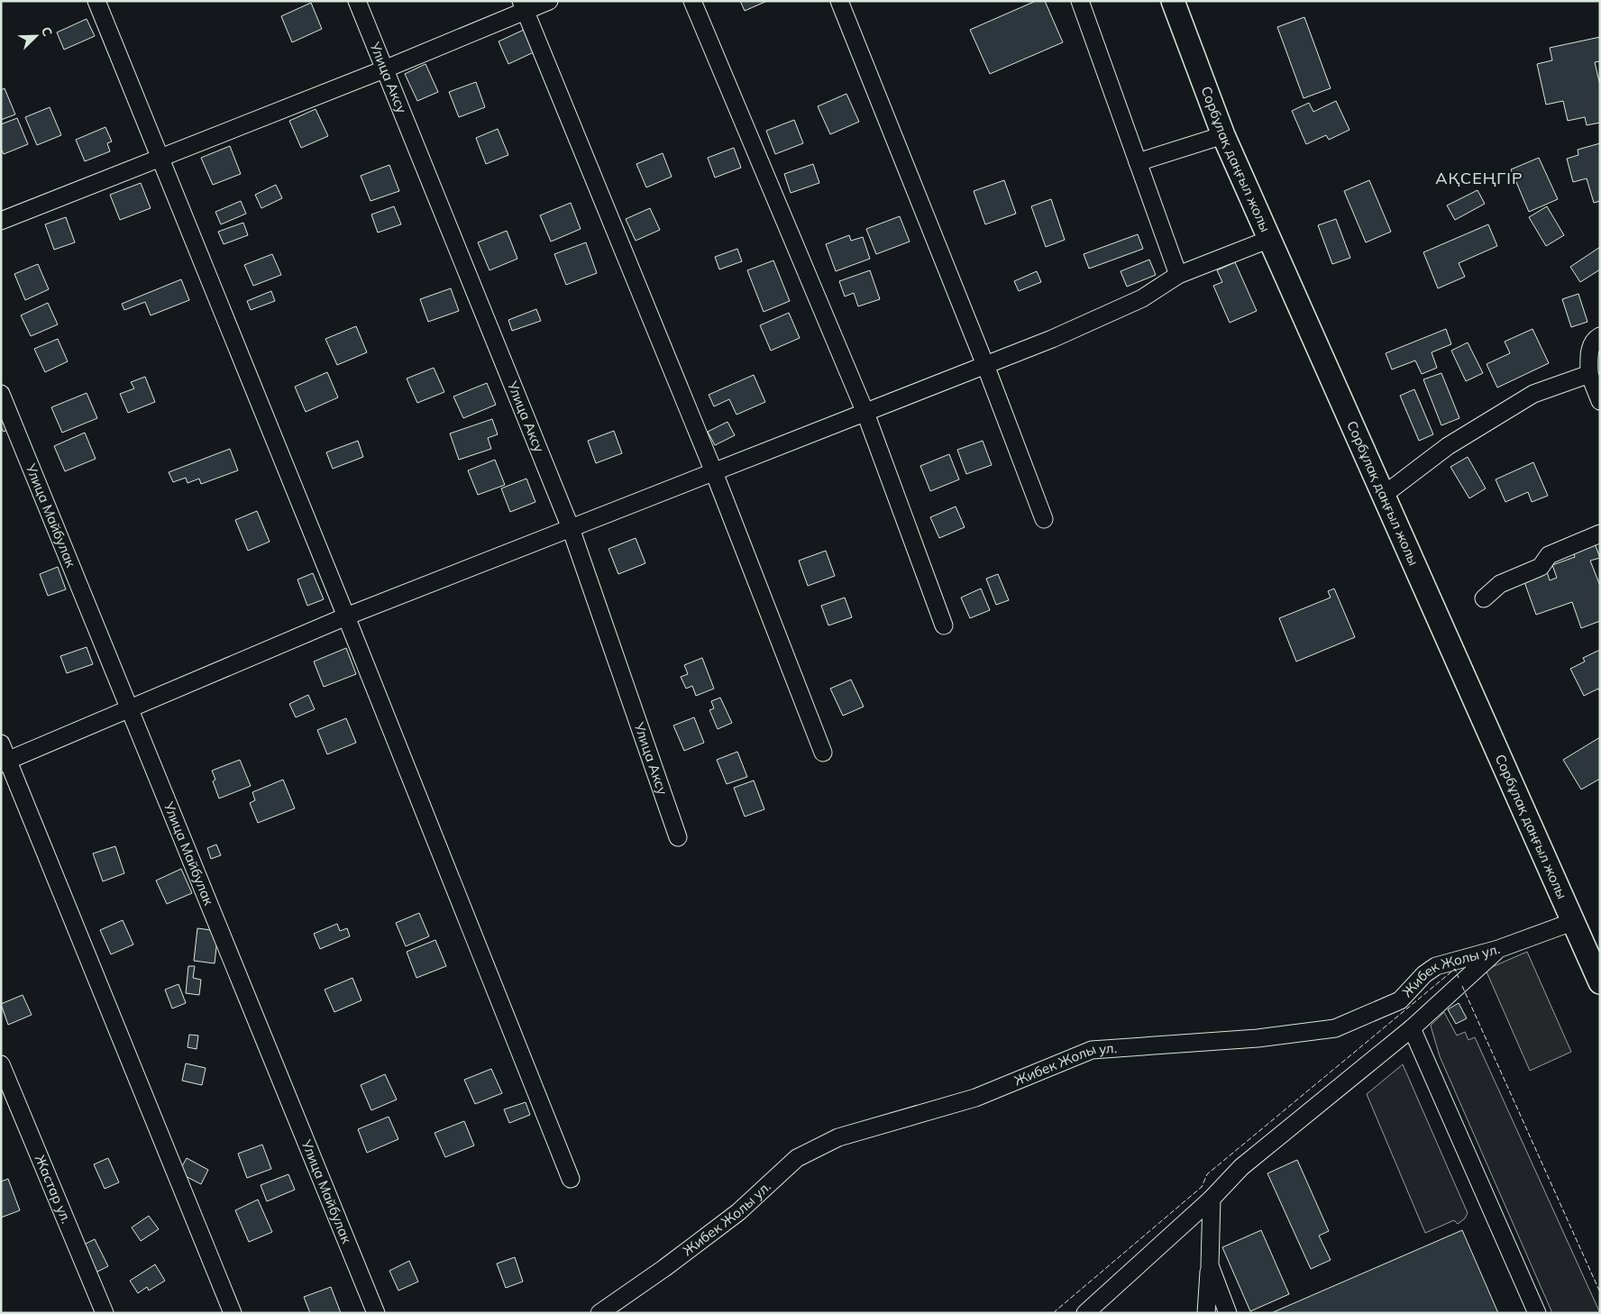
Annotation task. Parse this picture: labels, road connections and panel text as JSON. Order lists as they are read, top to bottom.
{
  "streets": {
    "main road": ["Сорбұлақ даңғыл жолы"],
    "street": [
      "Улица Аксу",
      "Улица Майбулак",
      "Жибек Жолы ул.",
      "Жастар ул."
    ]
  },
  "crossings": [
    ["Сорбұлақ даңғыл жолы", "Жибек Жолы ул."]
  ],
  "districts": ["АҚСЕҢГІР"],
  "north": "top right"
}
